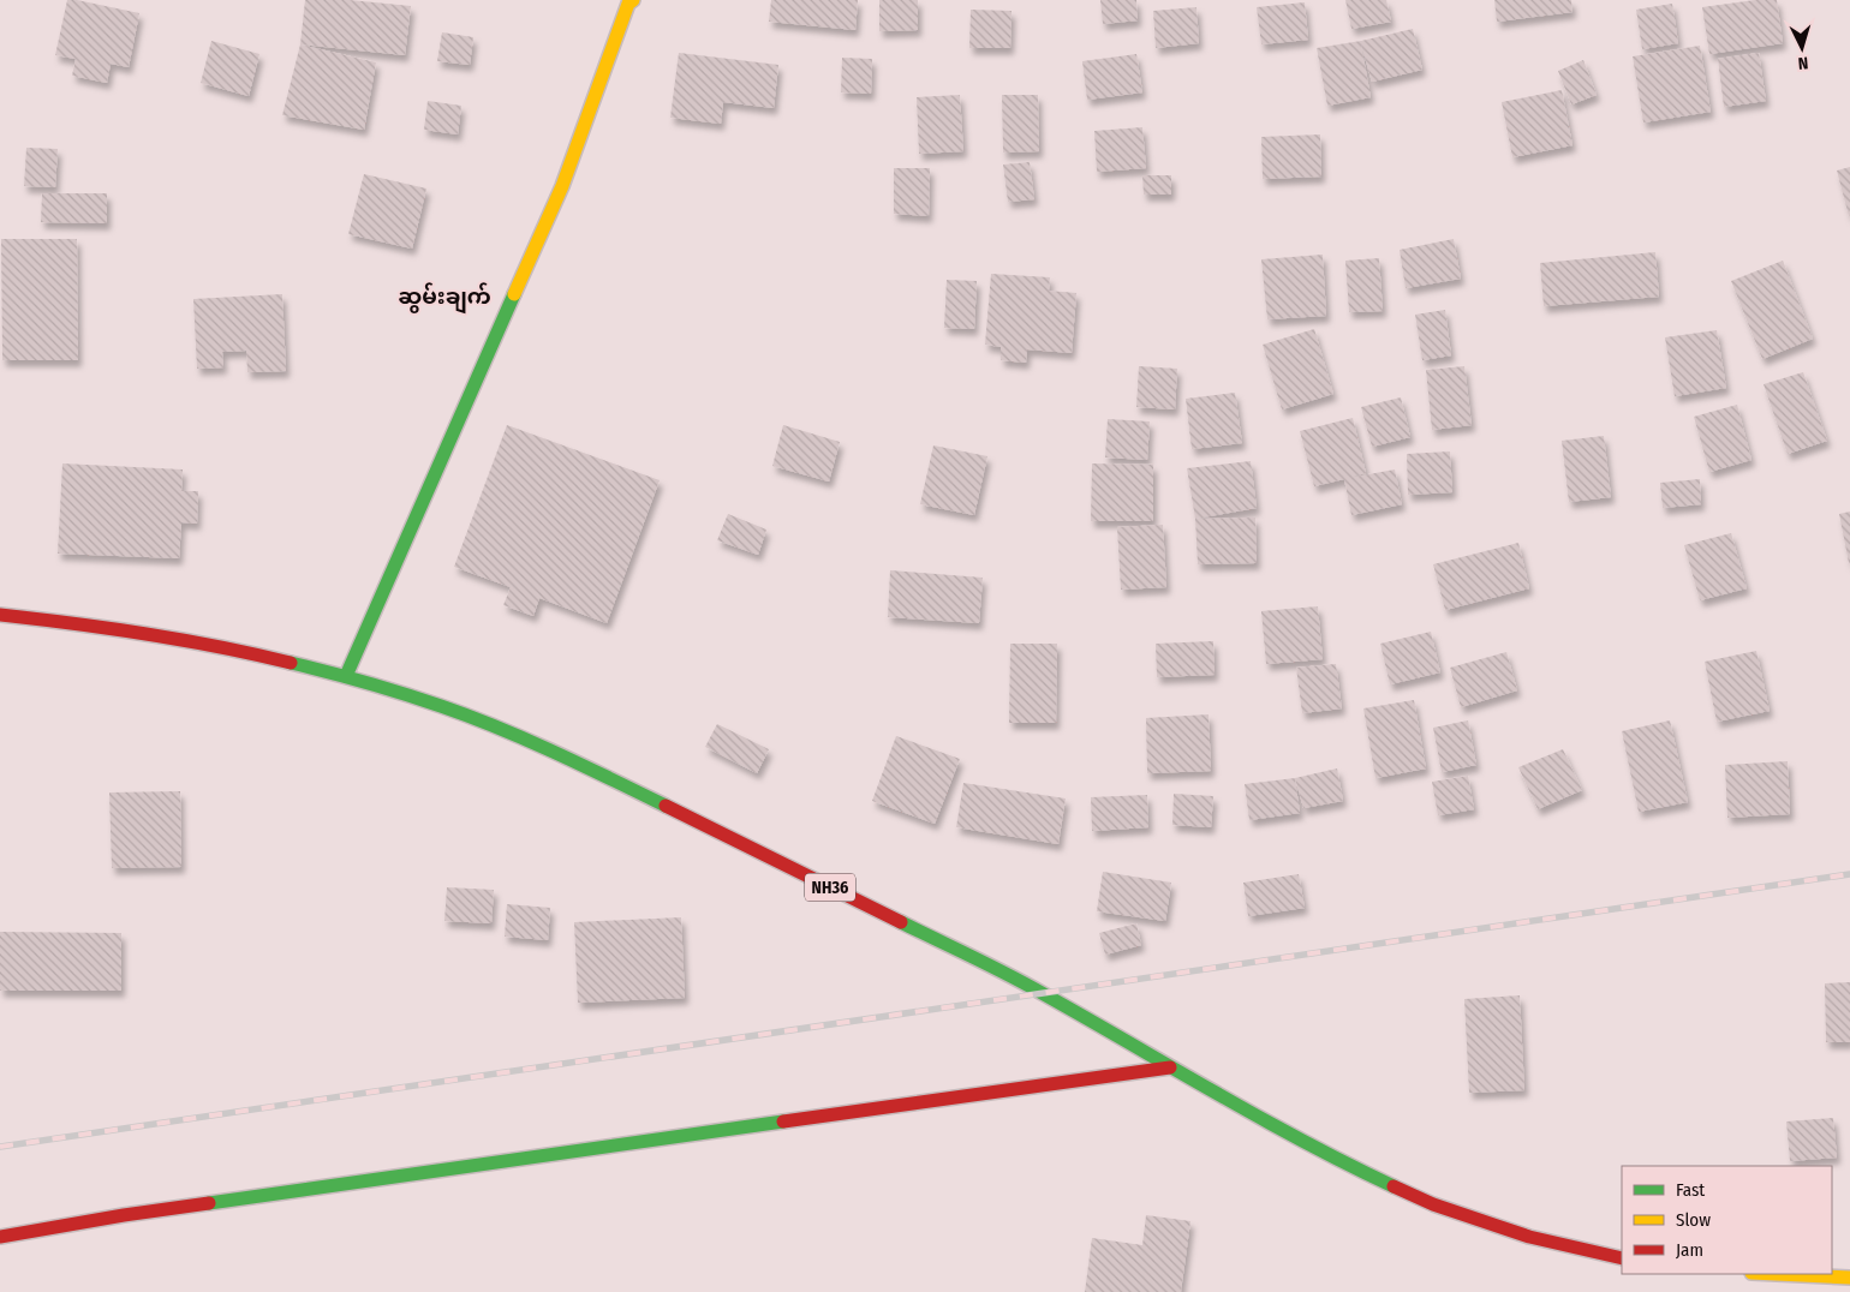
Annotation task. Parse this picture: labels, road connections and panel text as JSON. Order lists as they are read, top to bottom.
{
  "streets": {
    "main road": ["NH36"]
  },
  "districts": ["ဆွမ်းချက်"],
  "legend": ["Fast", "Slow", "Jam"],
  "north": "bottom"
}
